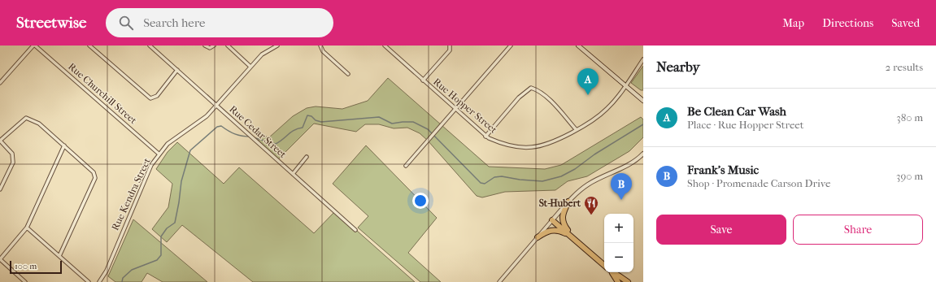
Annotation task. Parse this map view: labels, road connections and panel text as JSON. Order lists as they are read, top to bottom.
{
  "streets": {
    "street": [
      "Rue Churchill Street",
      "Rue Hopper Street",
      "Rue Cedar Street",
      "Rue Kendra Street"
    ]
  },
  "crossings": [
    ["Rue Churchill Street", "Rue Kendra Street"],
    ["Rue Cedar Street", "Rue Kendra Street"]
  ],
  "places": {
    "restaurant": ["St-Hubert"]
  },
  "scale_bar": "100 m",
  "page": {
    "header": "Streetwise",
    "search": "Search here",
    "nav": ["Map", "Directions", "Saved"],
    "heading": ["Nearby", "2 results"],
    "pins": ["A", "B"],
    "list": [
      {
        "mark": "A",
        "name": "Be Clean Car Wash",
        "note": "Place · Rue Hopper Street",
        "value": "380 m"
      },
      {
        "mark": "B",
        "name": "Frank's Music",
        "note": "Shop · Promenade Carson Drive",
        "value": "390 m"
      }
    ],
    "buttons": ["Save", "Share"],
    "map_buttons": ["+", "−"],
    "scale": "100 m"
  }
}
